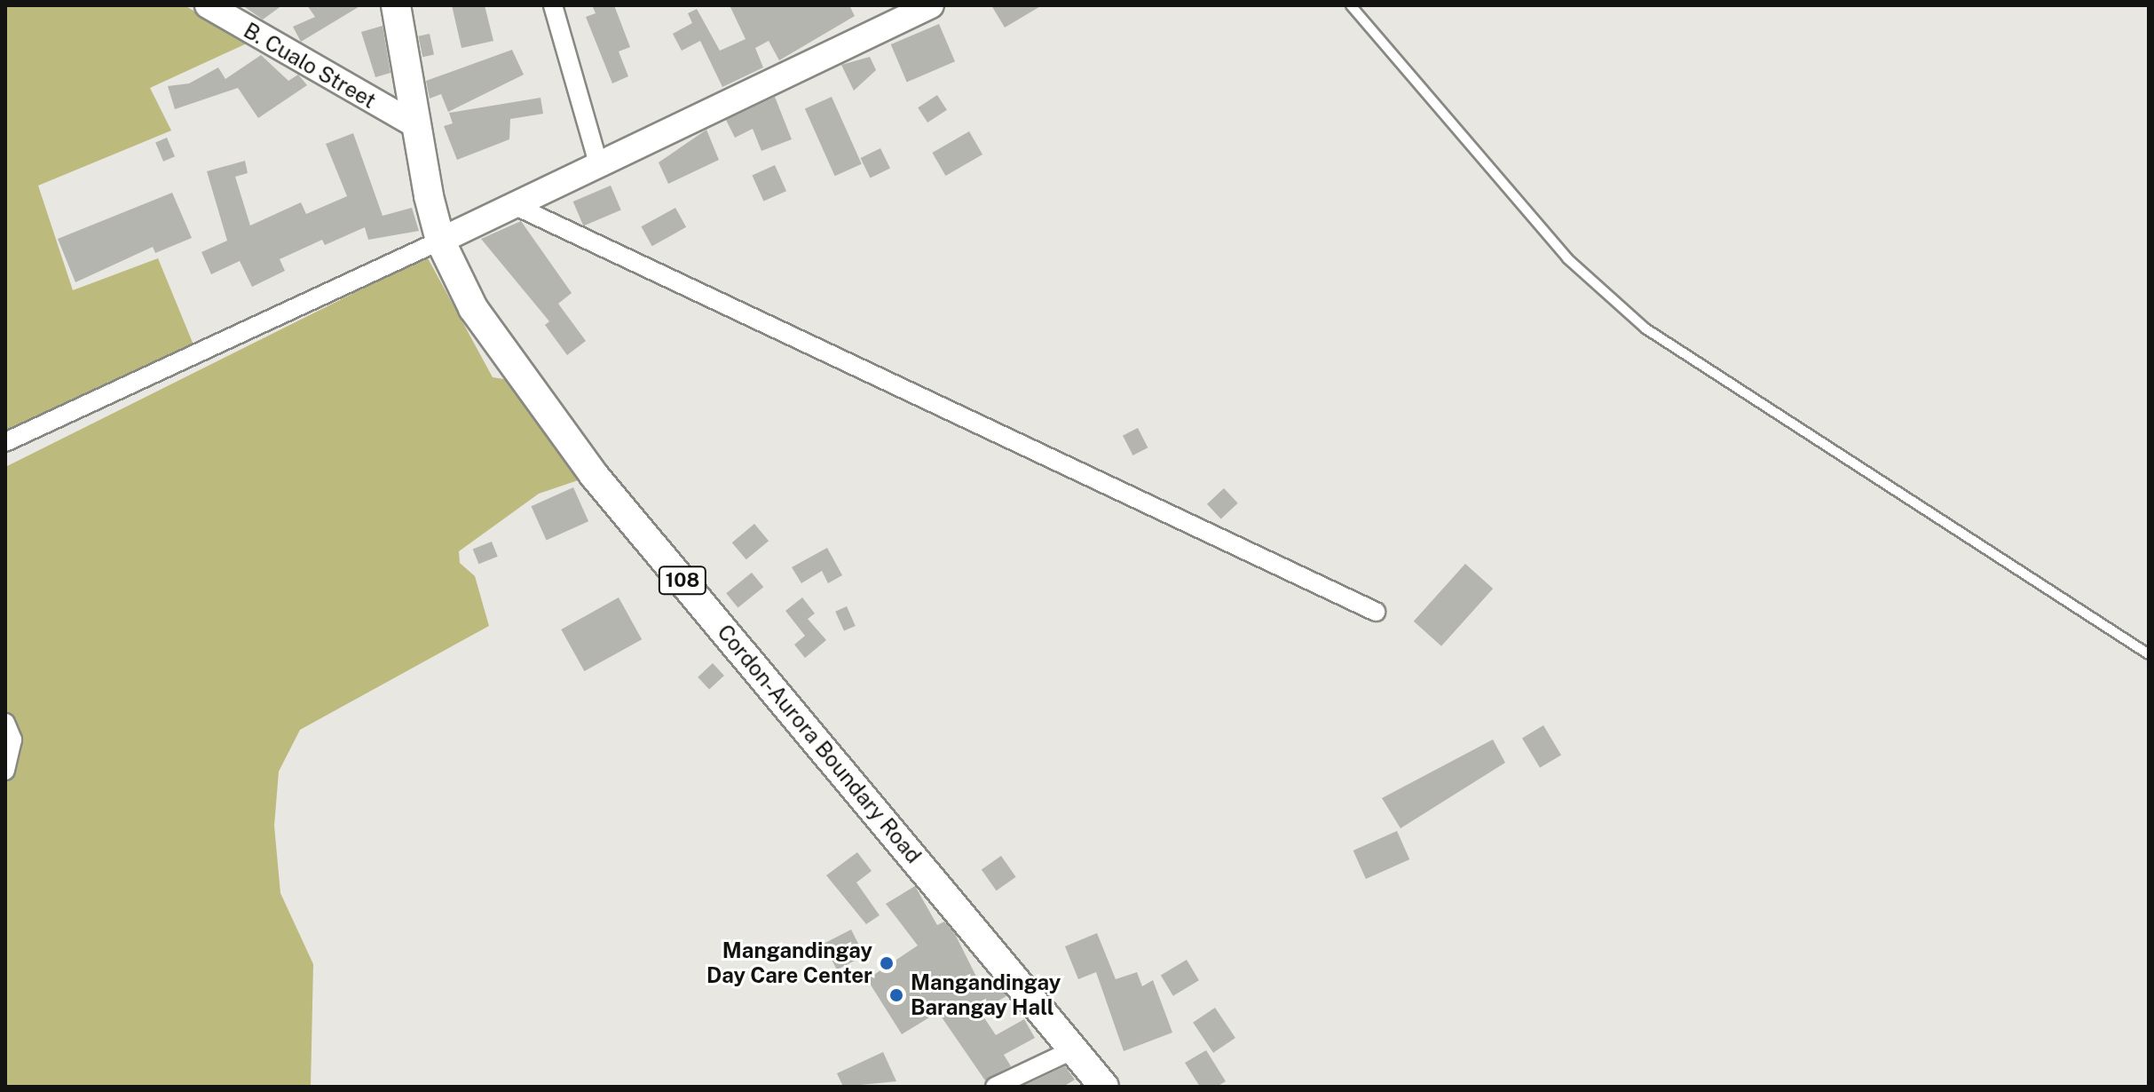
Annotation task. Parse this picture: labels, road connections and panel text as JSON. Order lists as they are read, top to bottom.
{
  "streets": {
    "main road": ["108", "Cordon-Aurora Boundary Road"],
    "street": ["B. Cualo Street"]
  },
  "crossings": [
    ["B. Cualo Street", "Cordon-Aurora Boundary Road"]
  ],
  "places": ["Mangandingay Day Care Center", "Mangandingay Barangay Hall"]
}
